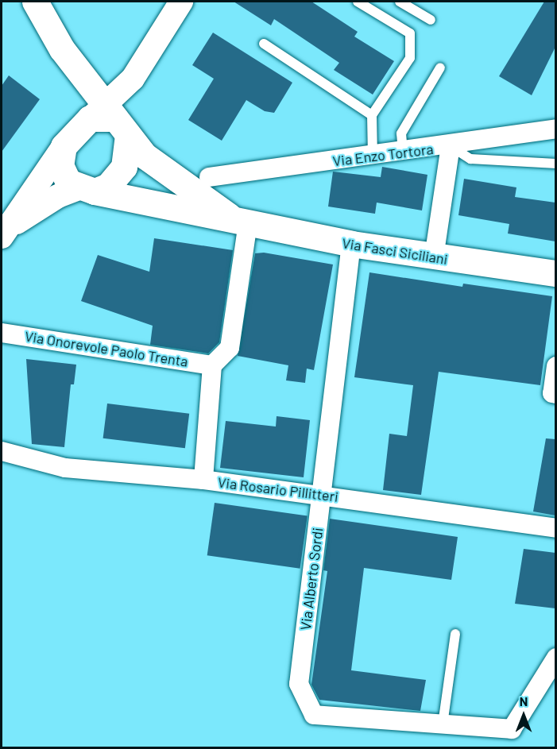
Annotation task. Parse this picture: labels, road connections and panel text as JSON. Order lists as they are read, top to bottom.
{
  "streets": {
    "main road": ["Via Fasci Siciliani"],
    "street": [
      "Via Enzo Tortora",
      "Via Onorevole Paolo Trenta",
      "Via Rosario Pillitteri",
      "Via Alberto Sordi"
    ]
  },
  "crossings": [
    ["Via Fasci Siciliani", "Via Alberto Sordi"],
    ["Via Rosario Pillitteri", "Via Alberto Sordi"]
  ],
  "north": "top"
}
